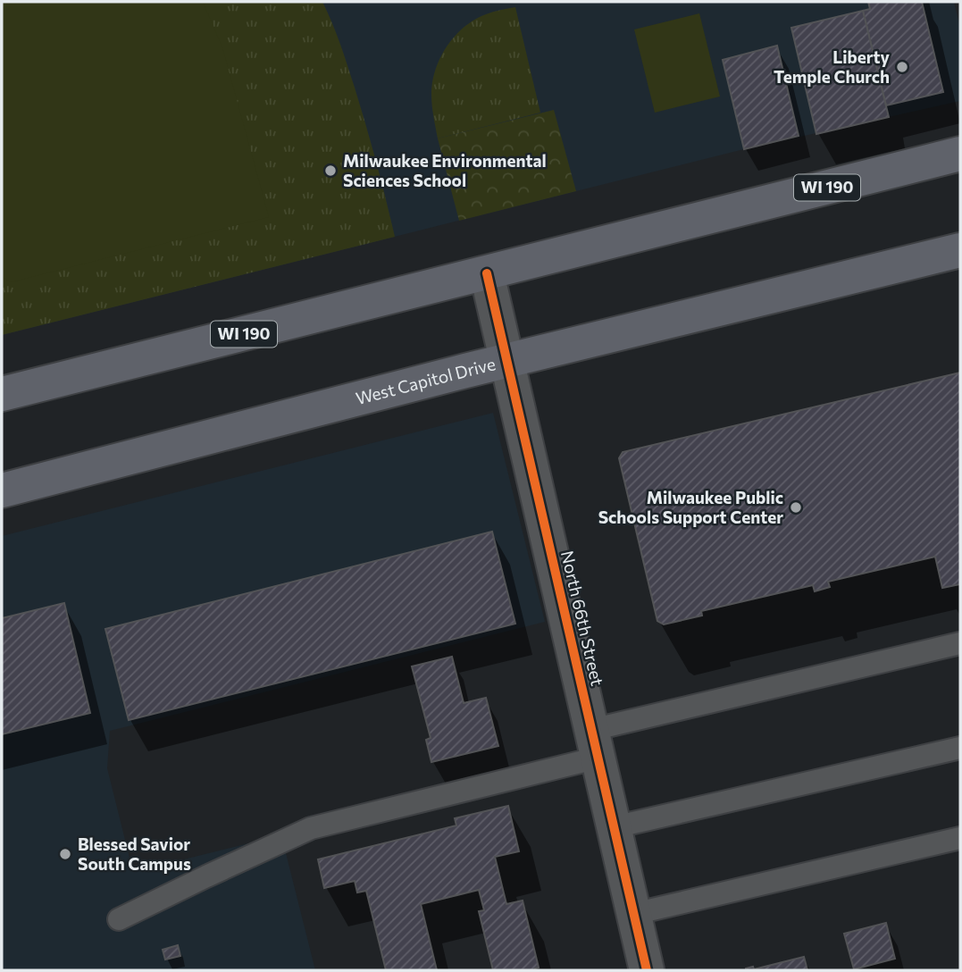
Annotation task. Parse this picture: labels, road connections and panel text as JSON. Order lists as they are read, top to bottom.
{
  "streets": {
    "main road": ["WI 190", "West Capitol Drive"],
    "street": ["North 66th Street"]
  },
  "crossings": [
    ["WI 190", "North 66th Street"],
    ["West Capitol Drive", "North 66th Street"]
  ],
  "places": [
    "Liberty Temple Church",
    "Milwaukee Environmental Sciences School",
    "Milwaukee Public Schools Support Center",
    "Blessed Savior South Campus"
  ]
}
